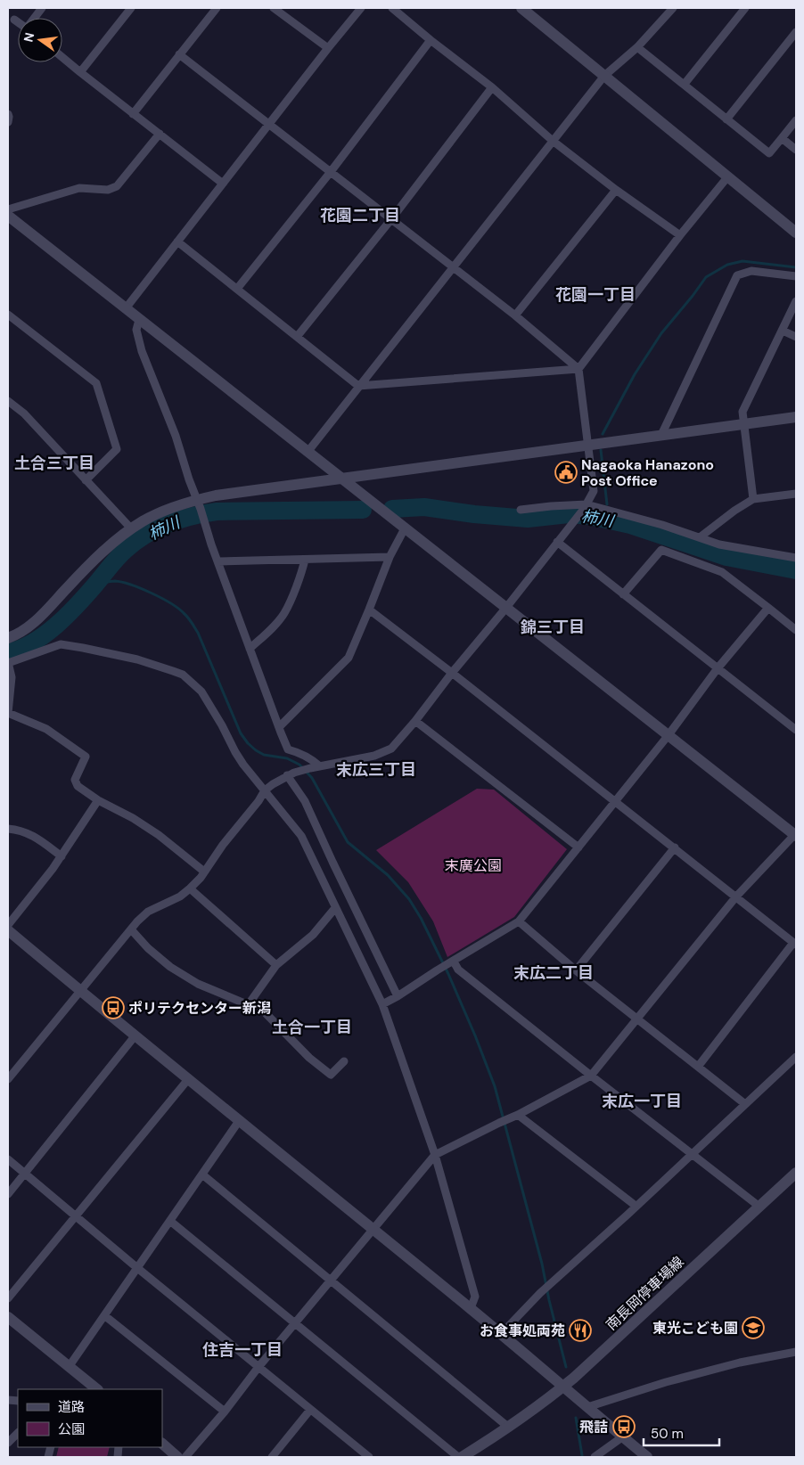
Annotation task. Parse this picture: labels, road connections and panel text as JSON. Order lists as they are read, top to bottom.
{
  "streets": {
    "street": ["南長岡停車場線"]
  },
  "districts": [
    "花園二丁目",
    "花園一丁目",
    "土合三丁目",
    "錦三丁目",
    "末広三丁目",
    "末広二丁目",
    "土合一丁目",
    "末広一丁目",
    "住吉一丁目"
  ],
  "water": ["柿川"],
  "parks": ["末廣公園"],
  "places": {
    "public building": ["Nagaoka Hanazono Post Office"],
    "bus stop": ["ポリテクセンター新潟", "飛詰"],
    "school or university": ["東光こども園"],
    "restaurant": ["お食事処両苑"]
  },
  "legend": ["道路", "公園"],
  "scale_bar": "50 m",
  "north": "left"
}
